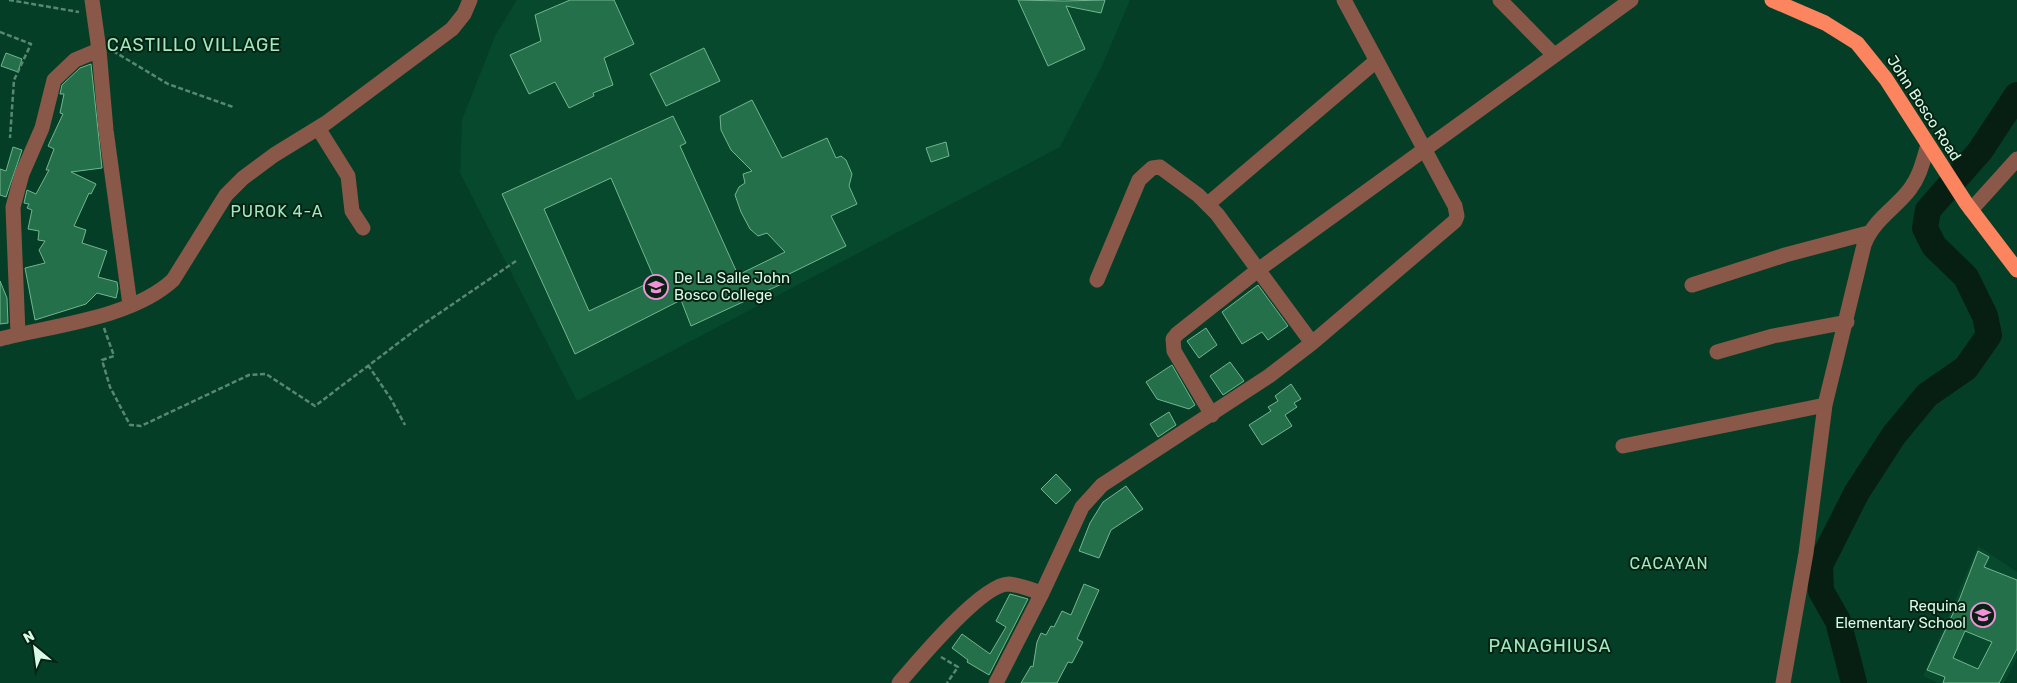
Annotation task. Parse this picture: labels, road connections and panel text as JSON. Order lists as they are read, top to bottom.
{
  "streets": {
    "highway": ["John Bosco Road"]
  },
  "districts": [
    "CASTILLO VILLAGE",
    "PUROK 4-A",
    "CACAYAN",
    "PANAGHIUSA"
  ],
  "places": {
    "school or university": ["De La Salle John Bosco College", "Requina Elementary School"]
  },
  "north": "top left"
}
